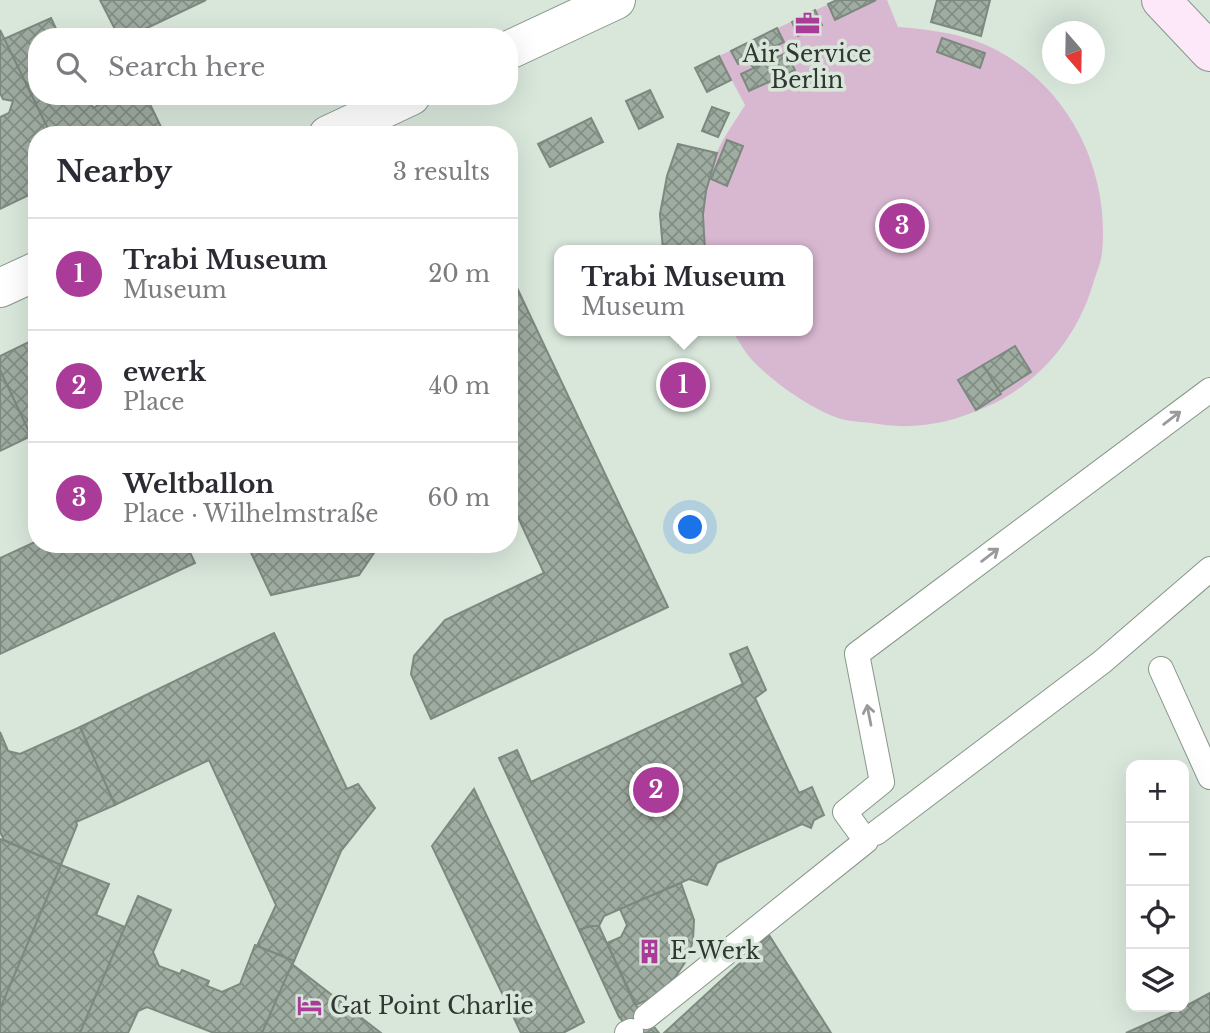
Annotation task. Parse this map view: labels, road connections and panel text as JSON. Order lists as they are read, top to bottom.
{
  "places": {
    "office": ["Air Service Berlin"],
    "building": ["E-Werk"],
    "hotel": ["Gat Point Charlie"]
  },
  "north": "bottom",
  "page": {
    "search": "Search here",
    "heading": ["Nearby", "3 results"],
    "pins": ["3", "1", "2"],
    "list": [
      {
        "mark": "1",
        "name": "Trabi Museum",
        "note": "Museum",
        "value": "20 m"
      },
      {
        "mark": "2",
        "name": "ewerk",
        "note": "Place",
        "value": "40 m"
      },
      {
        "mark": "3",
        "name": "Weltballon",
        "note": "Place · Wilhelmstraße",
        "value": "60 m"
      }
    ],
    "popup": ["Trabi Museum", "Museum"],
    "map_buttons": ["+", "−"]
  }
}
